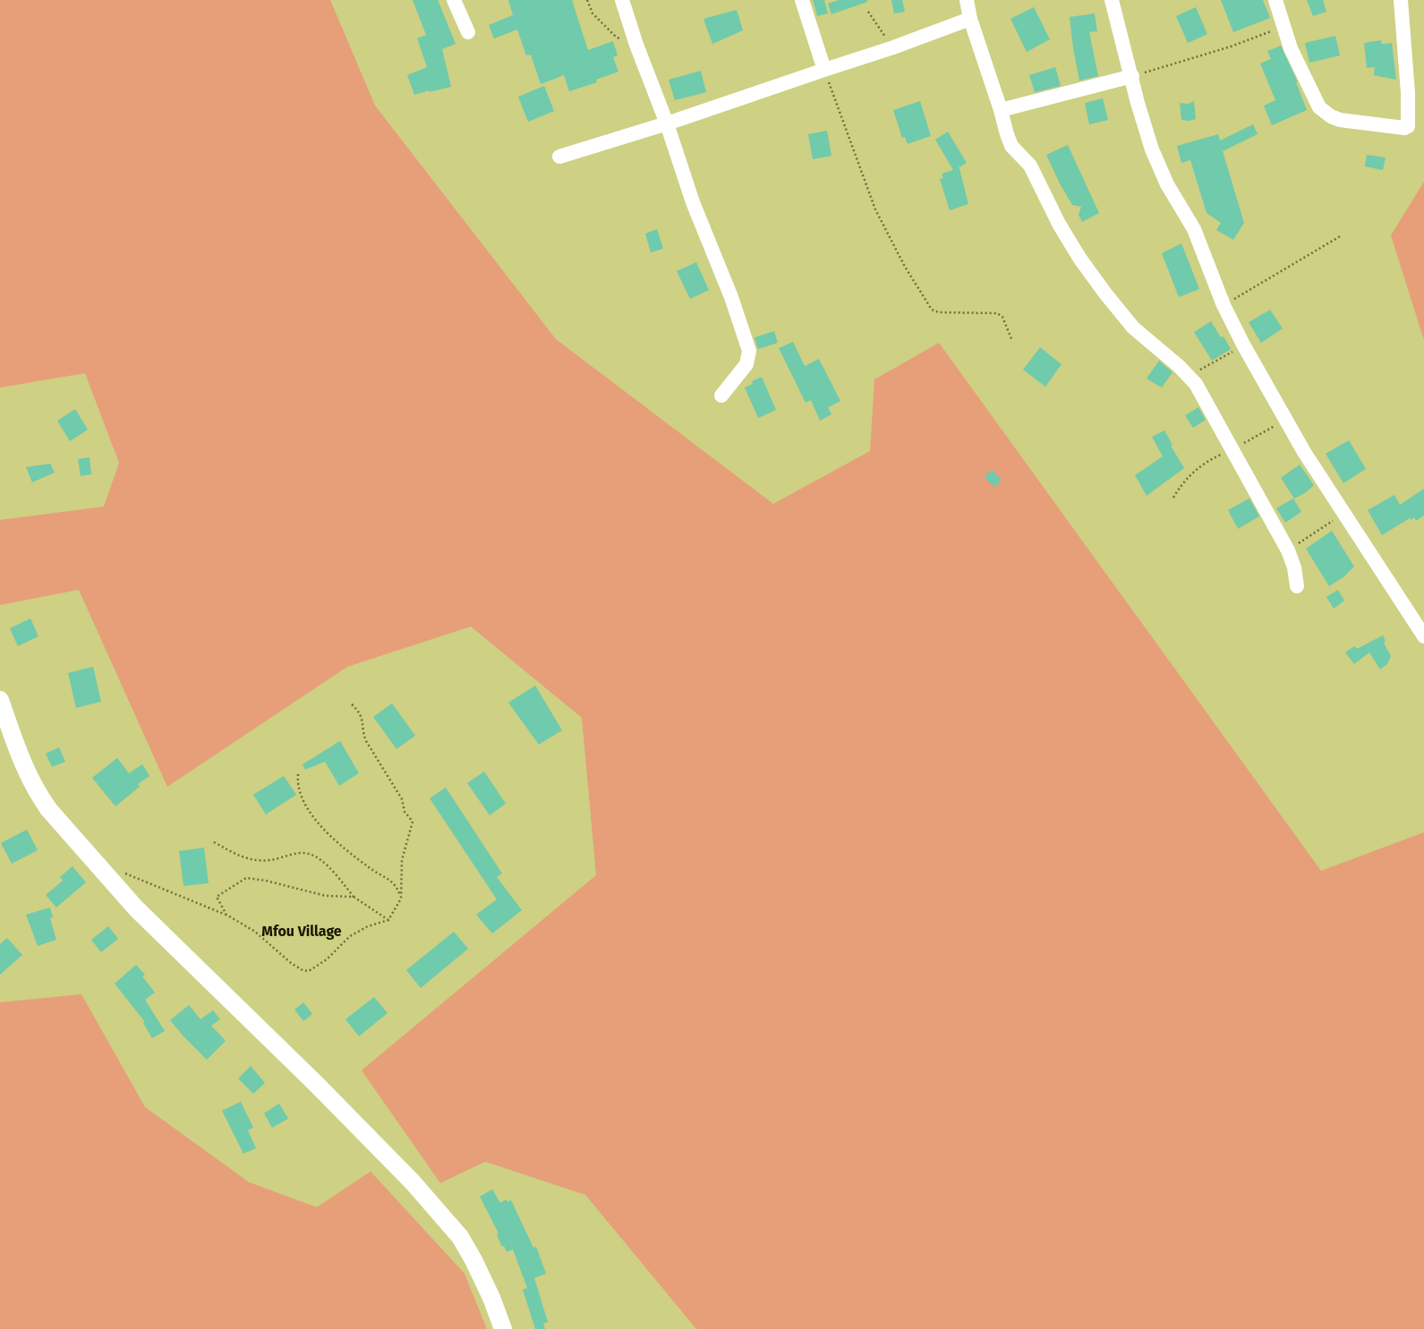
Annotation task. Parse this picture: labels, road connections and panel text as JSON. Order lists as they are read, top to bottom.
{
  "districts": ["Mfou Village"]
}
